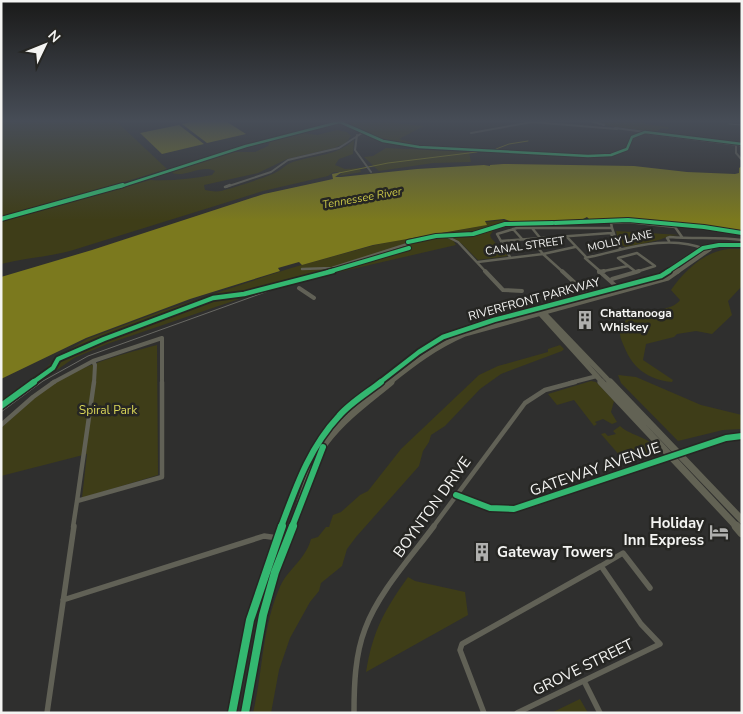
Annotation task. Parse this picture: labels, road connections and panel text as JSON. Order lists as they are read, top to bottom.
{
  "streets": {
    "main road": ["RIVERFRONT PARKWAY"],
    "street": [
      "MOLLY LANE",
      "CANAL STREET",
      "GATEWAY AVENUE",
      "BOYNTON DRIVE",
      "GROVE STREET"
    ]
  },
  "crossings": [
    ["MOLLY LANE", "CANAL STREET"],
    ["MOLLY LANE", "RIVERFRONT PARKWAY"],
    ["GATEWAY AVENUE", "BOYNTON DRIVE"]
  ],
  "water": ["Tennessee River"],
  "parks": ["Spiral Park"],
  "places": {
    "building": ["Chattanooga Whiskey", "Gateway Towers"],
    "hotel": ["Holiday Inn Express"]
  },
  "north": "top right"
}
